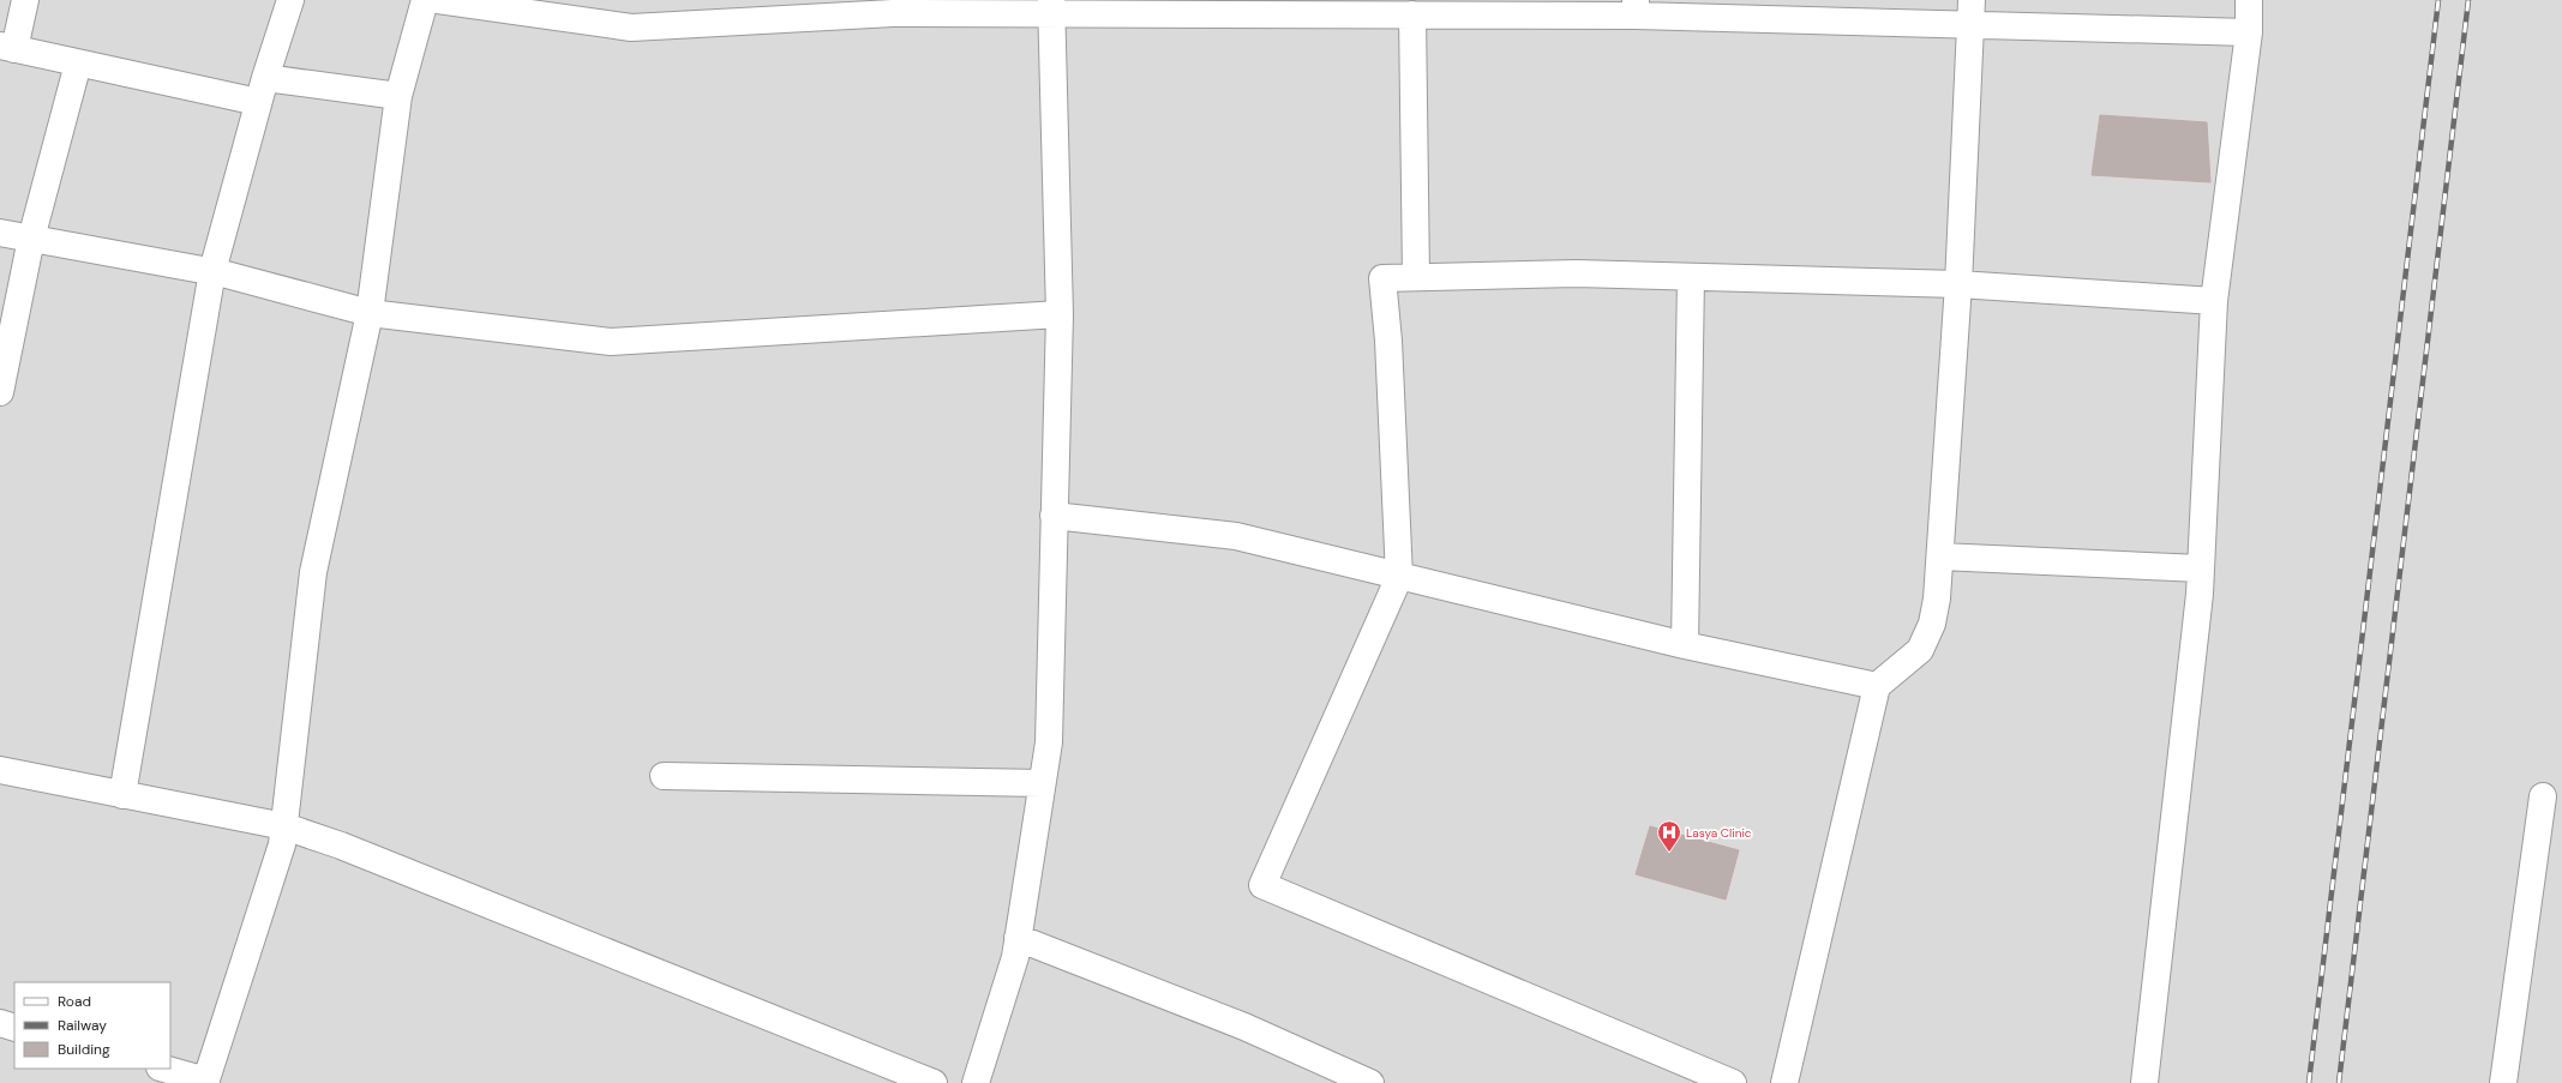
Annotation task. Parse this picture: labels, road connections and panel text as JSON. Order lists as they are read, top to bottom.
{
  "places": {
    "hospital": ["Lasya Clinic"]
  },
  "legend": ["Road", "Railway", "Building"]
}
